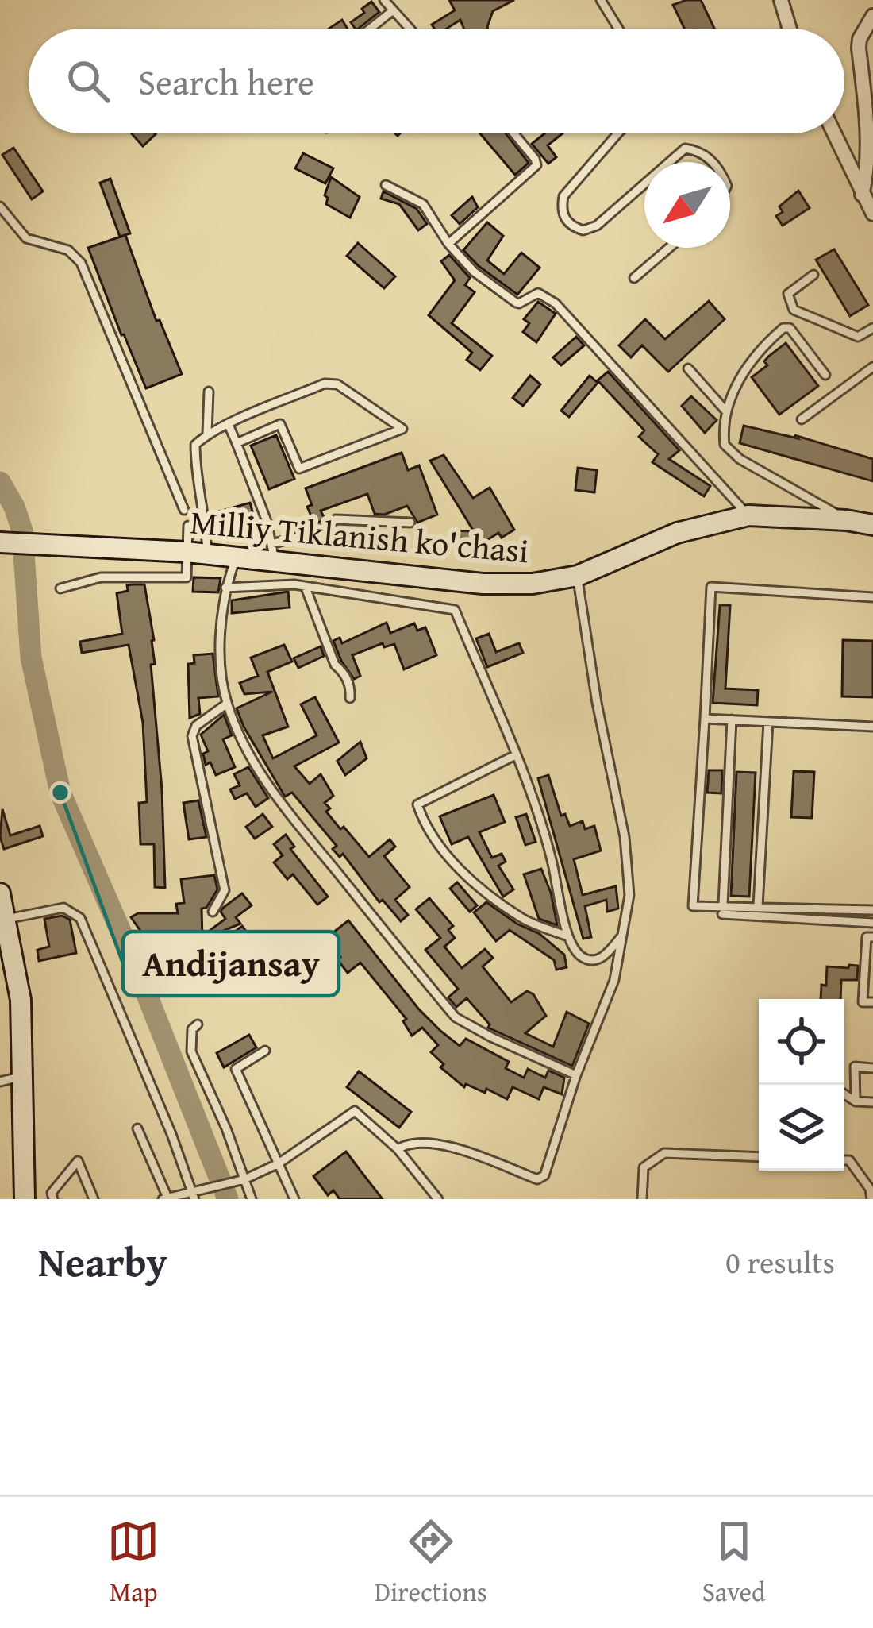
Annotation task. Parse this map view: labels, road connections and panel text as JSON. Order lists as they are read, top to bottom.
{
  "streets": {
    "main road": ["Milliy Tiklanish ko'chasi"]
  },
  "places": ["Andijansay"],
  "north": "bottom left",
  "page": {
    "search": "Search here",
    "heading": ["Nearby", "0 results"],
    "nav": ["Map", "Directions", "Saved"]
  }
}
